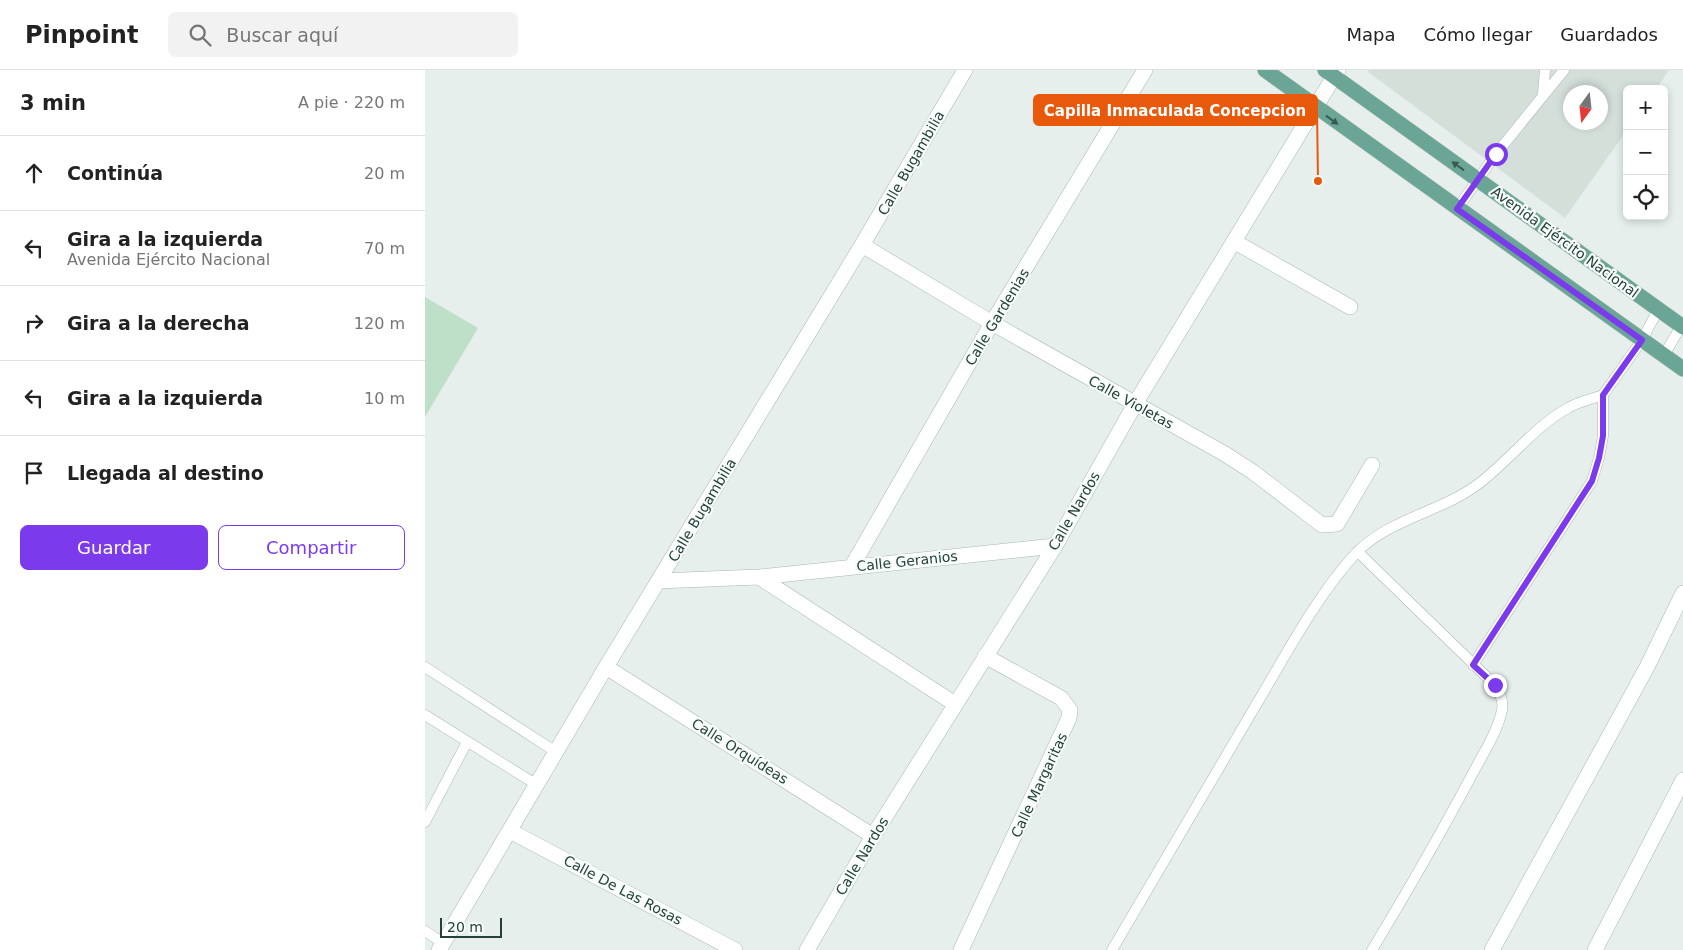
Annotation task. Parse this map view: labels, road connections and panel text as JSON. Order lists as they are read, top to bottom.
{
  "streets": {
    "main road": ["Avenida Ejército Nacional"],
    "street": [
      "Calle Bugambilia",
      "Calle Gardenias",
      "Calle Violetas",
      "Calle Nardos",
      "Calle Geranios",
      "Calle Orquídeas",
      "Calle Margaritas",
      "Calle De Las Rosas"
    ]
  },
  "crossings": [
    ["Calle Bugambilia", "Calle Violetas"],
    ["Calle Bugambilia", "Calle Geranios"],
    ["Calle Bugambilia", "Calle Orquídeas"],
    ["Calle Bugambilia", "Calle De Las Rosas"],
    ["Avenida Ejército Nacional", "Calle Nardos"],
    ["Calle Gardenias", "Calle Violetas"],
    ["Calle Gardenias", "Calle Geranios"],
    ["Calle Violetas", "Calle Nardos"],
    ["Calle Nardos", "Calle Geranios"],
    ["Calle Nardos", "Calle Orquídeas"],
    ["Calle Nardos", "Calle Margaritas"]
  ],
  "places": ["Capilla Inmaculada Concepcion"],
  "scale_bar": "20 m",
  "north": "bottom",
  "page": {
    "header": "Pinpoint",
    "search": "Buscar aquí",
    "nav": ["Mapa", "Cómo llegar", "Guardados"],
    "heading": ["3 min", "A pie · 220 m"],
    "map_buttons": ["+", "−"],
    "list": [
      ["Continúa", "20 m"],
      ["Gira a la izquierda", "Avenida Ejército Nacional", "70 m"],
      ["Gira a la derecha", "120 m"],
      ["Gira a la izquierda", "10 m"],
      "Llegada al destino"
    ],
    "buttons": ["Guardar", "Compartir"],
    "scale": "20 m"
  }
}
